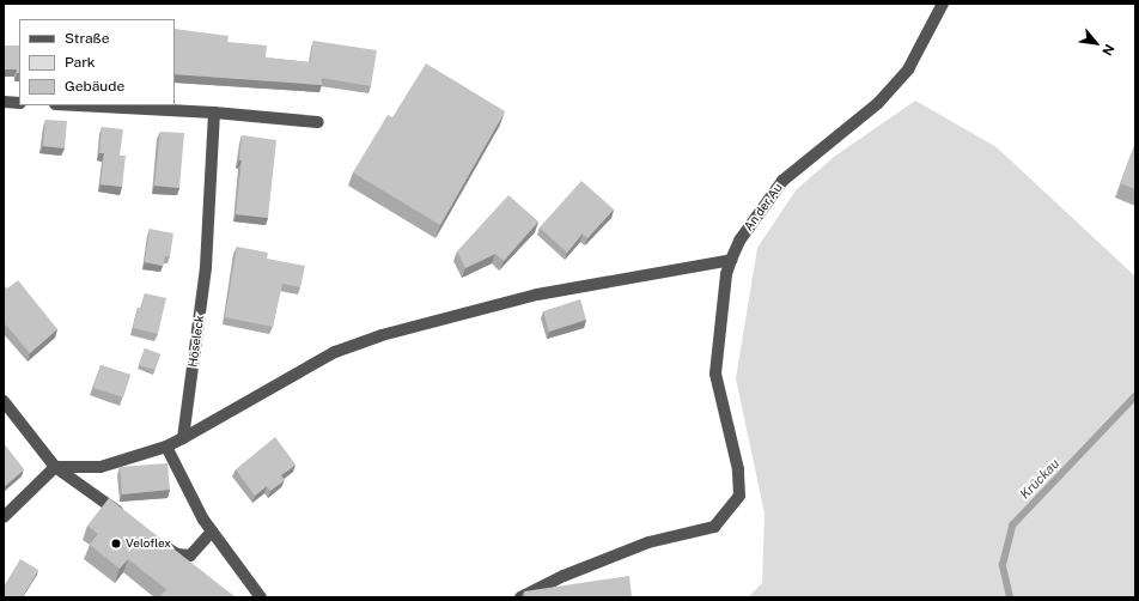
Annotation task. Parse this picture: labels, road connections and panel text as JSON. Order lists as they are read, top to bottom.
{
  "streets": {
    "street": ["An der Au", "Höseleck"]
  },
  "water": ["Krückau"],
  "places": ["Veloflex"],
  "legend": ["Straße", "Park", "Gebäude"],
  "north": "bottom right"
}
